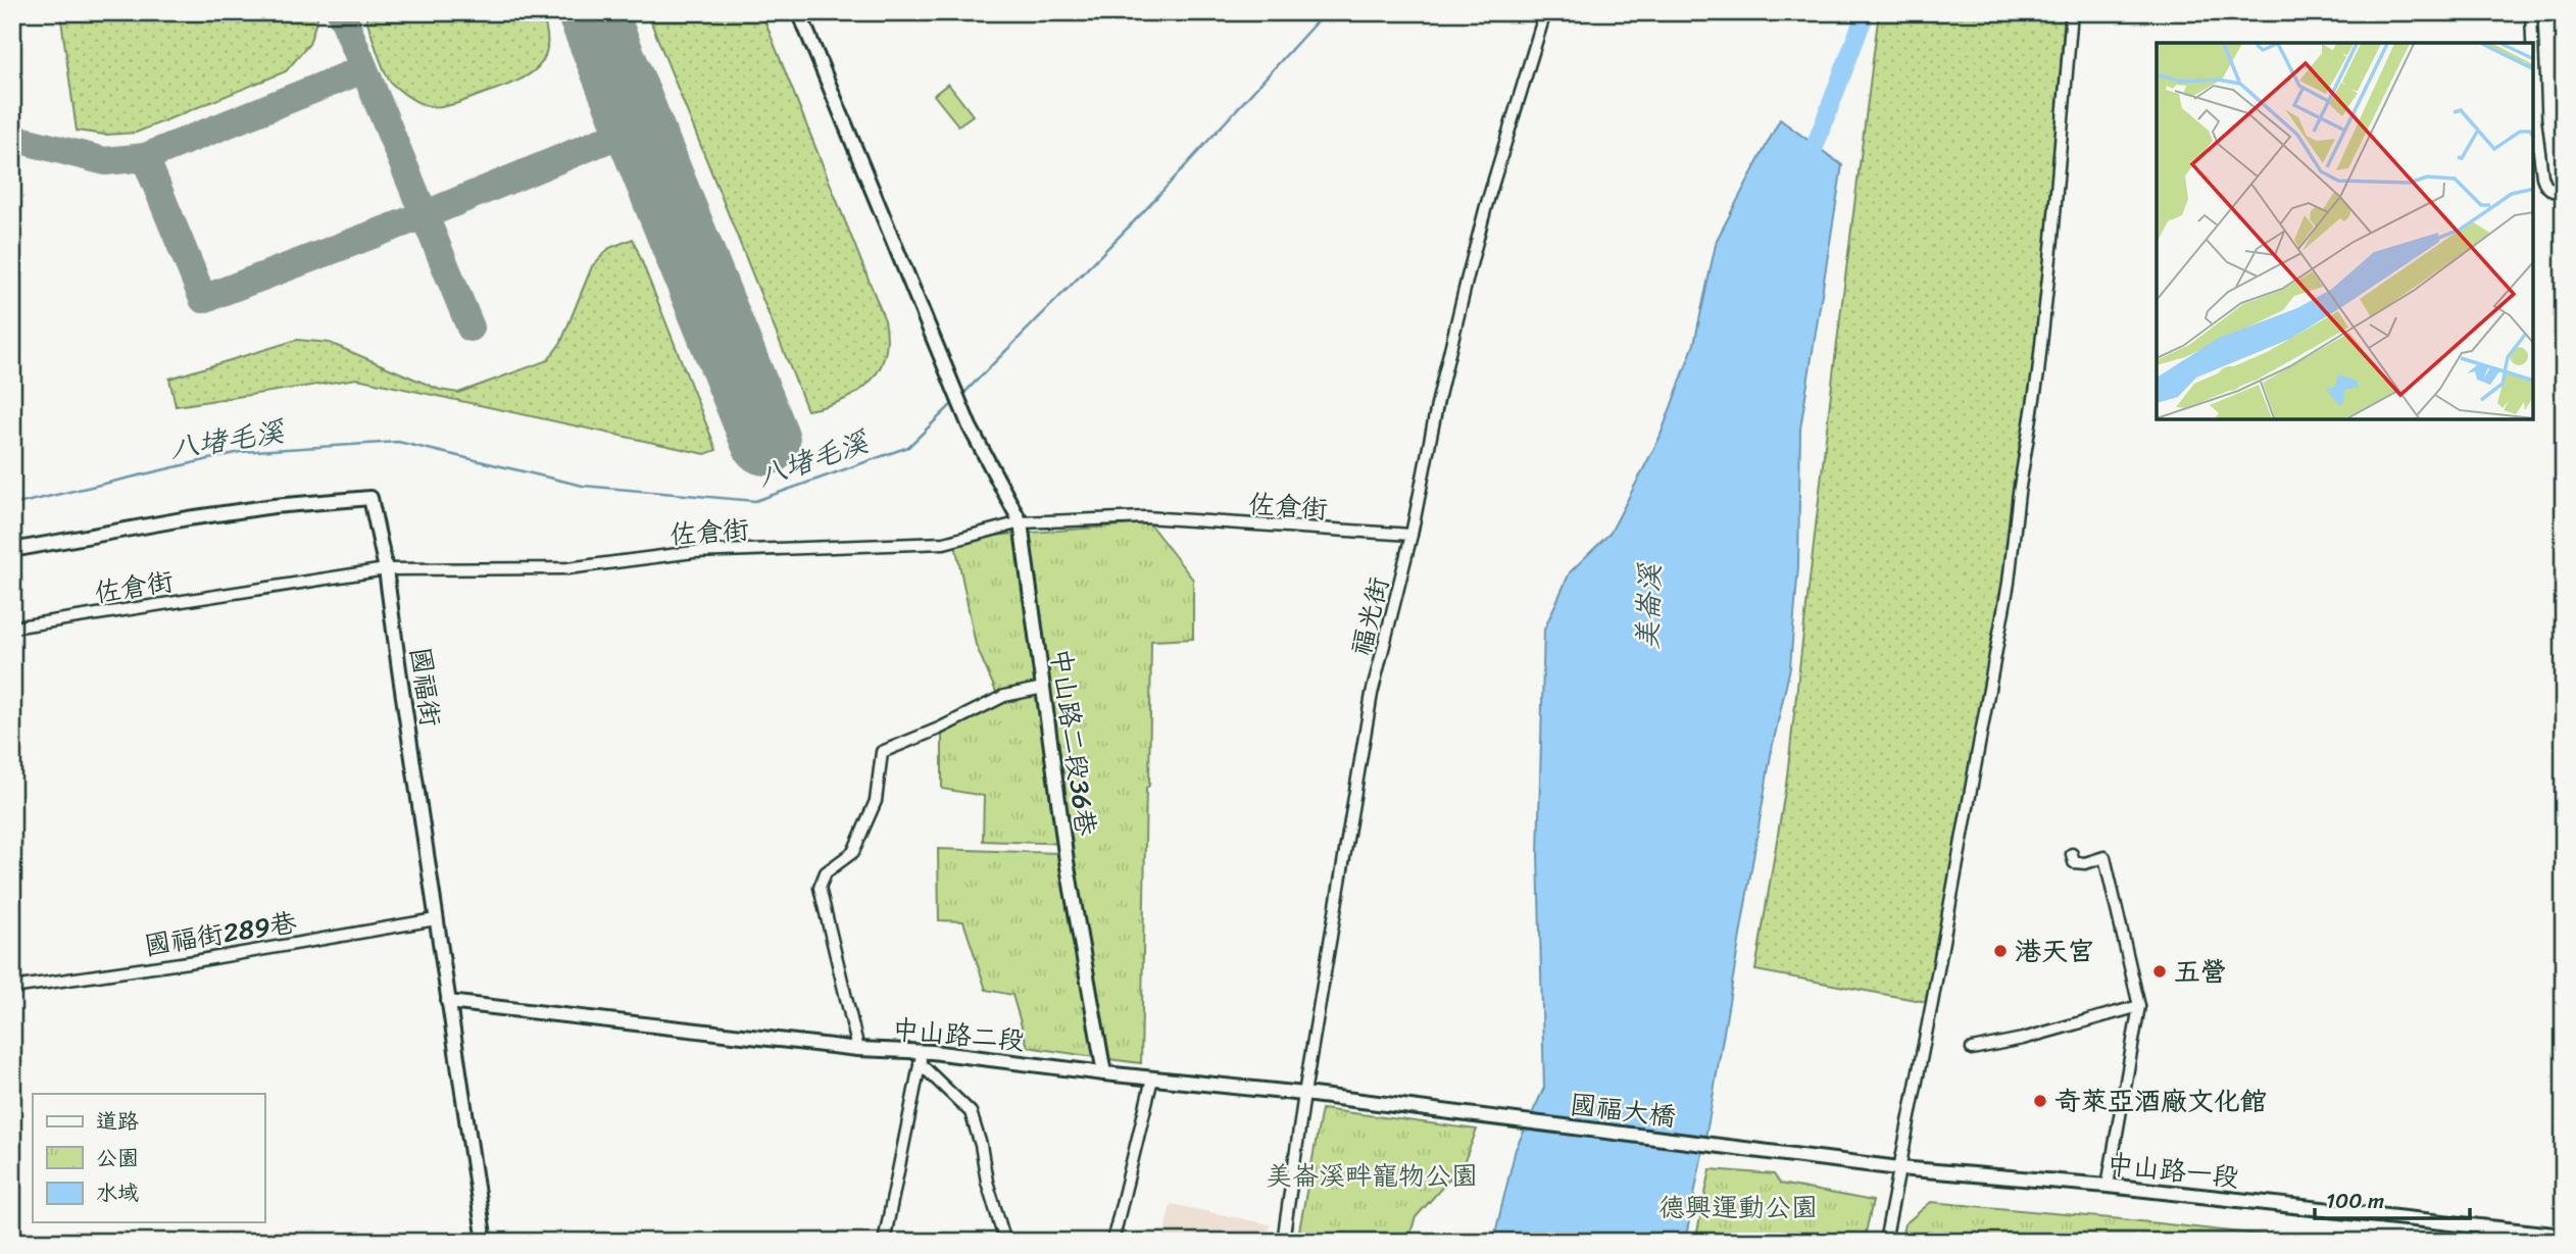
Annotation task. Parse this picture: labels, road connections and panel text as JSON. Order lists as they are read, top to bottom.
{
  "streets": {
    "street": [
      "佐倉街",
      "福光街",
      "國福街",
      "中山路二段36巷",
      "國福街289巷",
      "中山路二段",
      "國福大橋",
      "中山路一段"
    ]
  },
  "crossings": [
    ["佐倉街", "福光街"],
    ["佐倉街", "國福街"],
    ["佐倉街", "中山路二段36巷"],
    ["福光街", "中山路二段"],
    ["國福街", "國福街289巷"],
    ["國福街", "中山路二段"],
    ["中山路二段36巷", "中山路二段"],
    ["中山路二段", "國福大橋"],
    ["國福大橋", "中山路一段"]
  ],
  "water": ["八堵毛溪", "美崙溪"],
  "parks": ["美崙溪畔寵物公園", "德興運動公園"],
  "places": ["港天宮", "五營", "奇萊亞酒廠文化館"],
  "legend": ["道路", "公園", "水域"],
  "scale_bar": "100 m"
}
